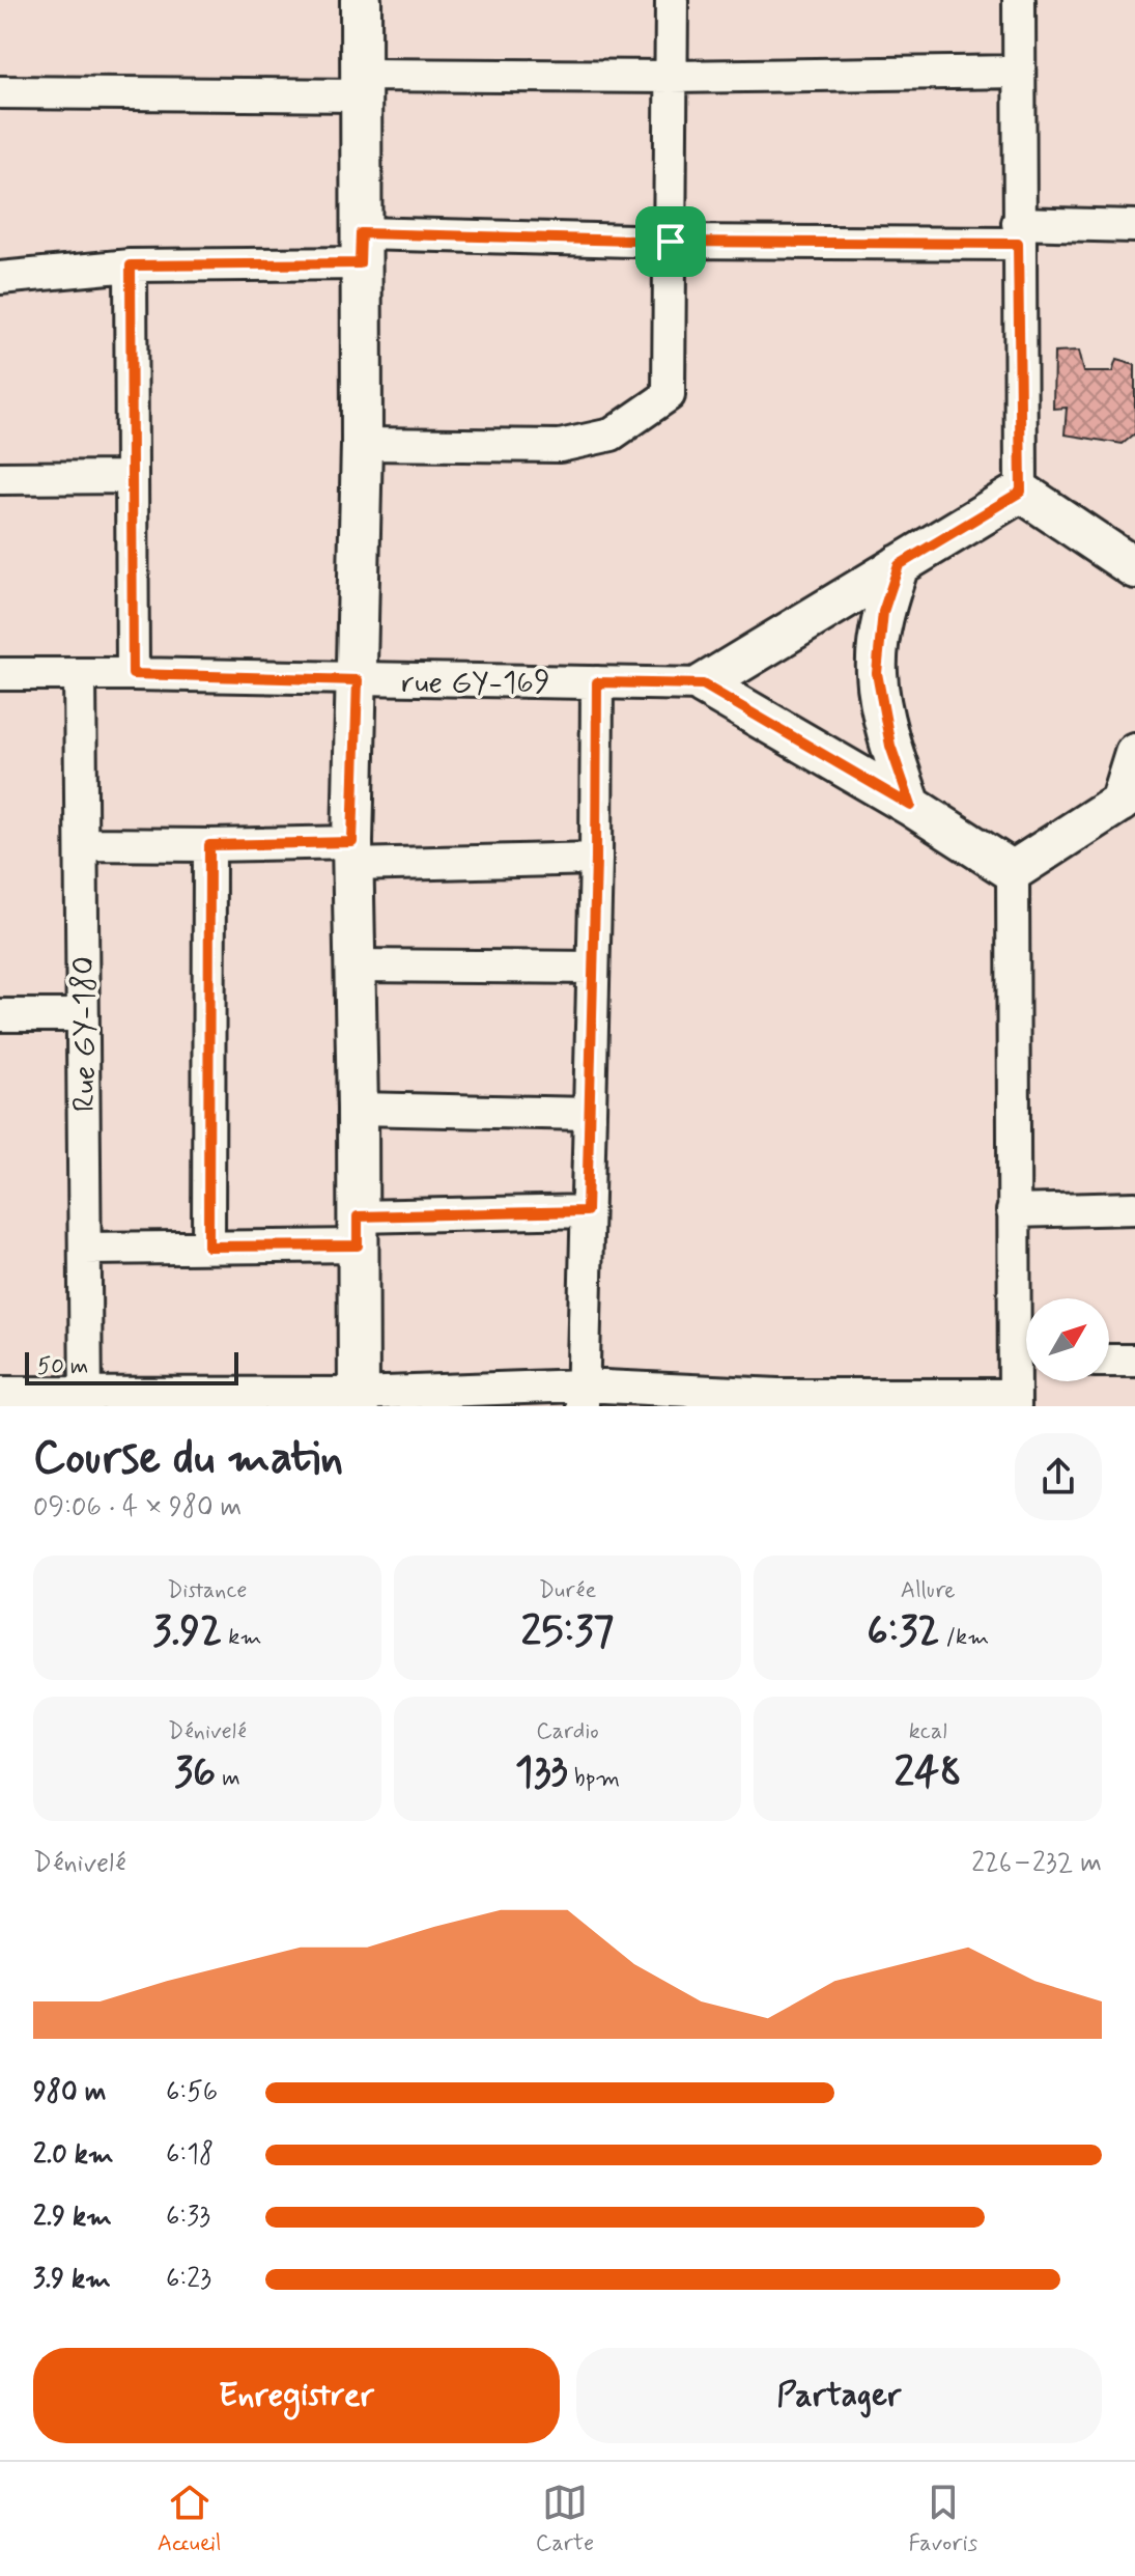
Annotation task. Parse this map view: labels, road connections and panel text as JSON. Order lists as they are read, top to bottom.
{
  "streets": {
    "street": ["rue GY-169", "Rue GY-180"]
  },
  "crossings": [
    ["rue GY-169", "Rue GY-180"]
  ],
  "scale_bar": "50 m",
  "north": "top right",
  "page": {
    "scale": "50 m",
    "heading": ["Course du matin", "09:06 · 4 × 980 m"],
    "stats": [
      ["Distance", "3.92 km"],
      ["Durée", "25:37"],
      ["Allure", "6:32 /km"],
      ["Dénivelé", "36 m"],
      ["Cardio", "133 bpm"],
      ["kcal", "248"]
    ],
    "chart": ["Dénivelé", "226–232 m"],
    "list": [
      {
        "name": "980 m",
        "note": "6:56"
      },
      {
        "name": "2.0 km",
        "note": "6:18"
      },
      {
        "name": "2.9 km",
        "note": "6:33"
      },
      {
        "name": "3.9 km",
        "note": "6:23"
      }
    ],
    "buttons": ["Enregistrer", "Partager"],
    "tabs": ["Accueil", "Carte", "Favoris"]
  }
}
